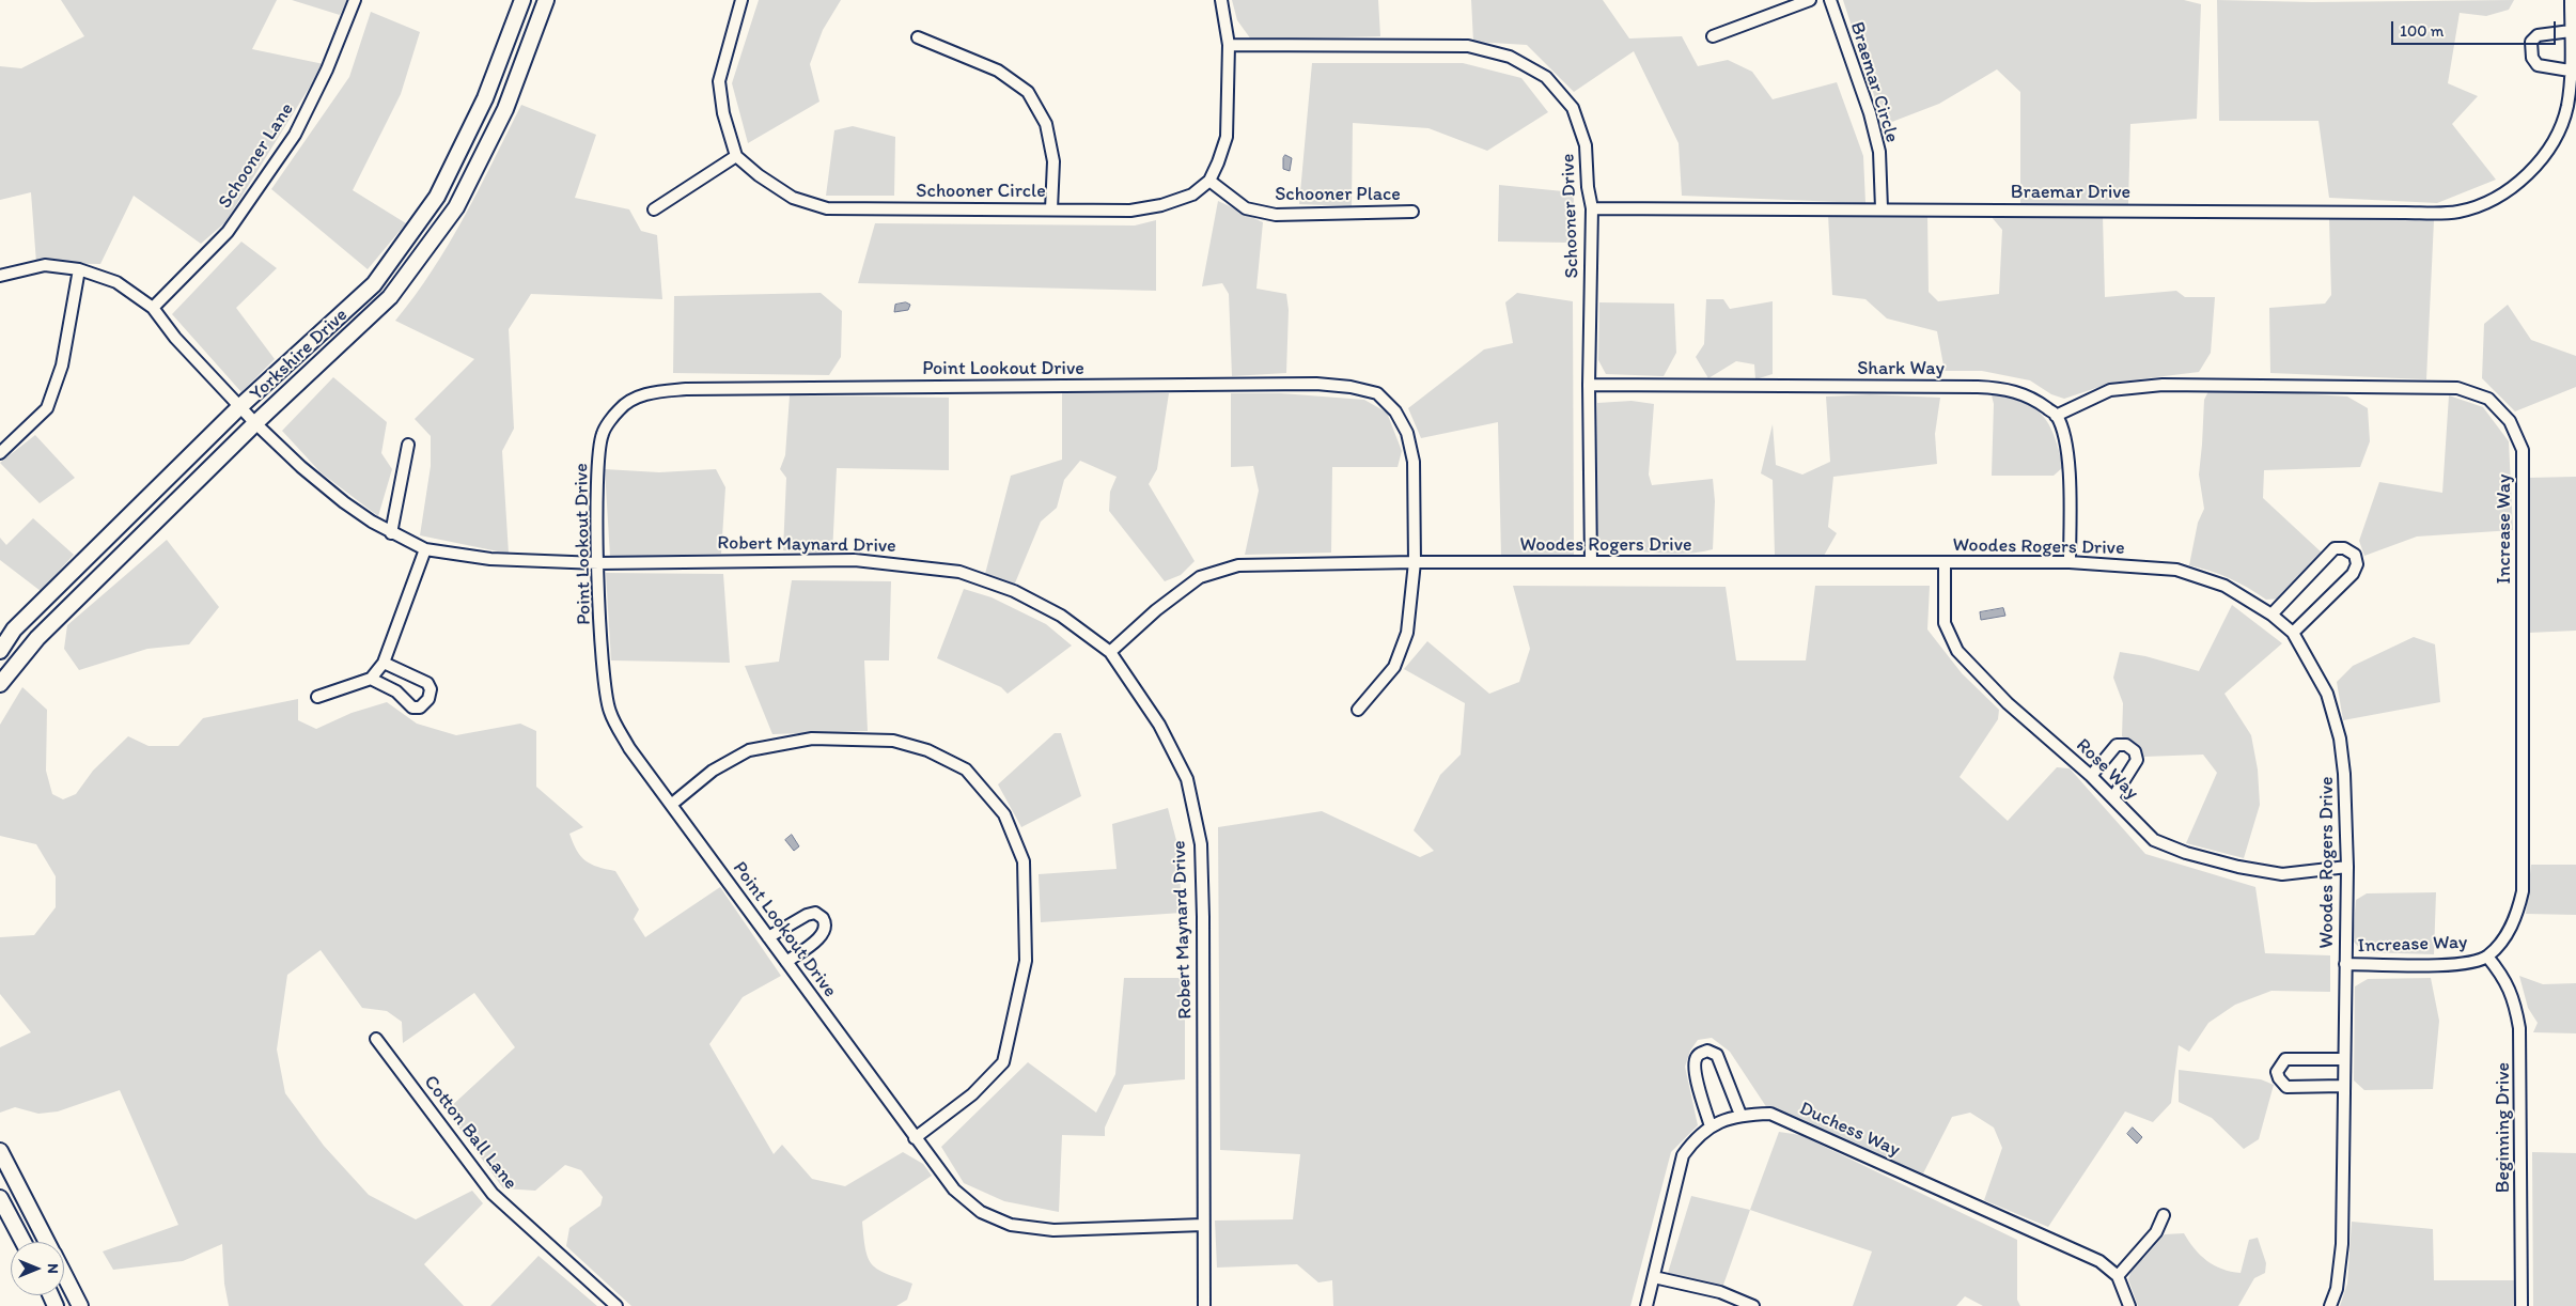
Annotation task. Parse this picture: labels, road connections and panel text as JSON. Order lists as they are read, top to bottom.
{
  "streets": {
    "street": [
      "Braemar Circle",
      "Schooner Lane",
      "Schooner Circle",
      "Braemar Drive",
      "Schooner Place",
      "Schooner Drive",
      "Yorkshire Drive",
      "Point Lookout Drive",
      "Shark Way",
      "Increase Way",
      "Robert Maynard Drive",
      "Woodes Rogers Drive",
      "Rose Way",
      "Beginning Drive",
      "Duchess Way",
      "Cotton Ball Lane"
    ]
  },
  "crossings": [
    ["Braemar Circle", "Braemar Drive"],
    ["Schooner Lane", "Robert Maynard Drive"],
    ["Schooner Circle", "Schooner Place"],
    ["Braemar Drive", "Schooner Drive"],
    ["Schooner Drive", "Shark Way"],
    ["Schooner Drive", "Woodes Rogers Drive"],
    ["Yorkshire Drive", "Robert Maynard Drive"],
    ["Point Lookout Drive", "Robert Maynard Drive"],
    ["Point Lookout Drive", "Woodes Rogers Drive"],
    ["Shark Way", "Increase Way"],
    ["Increase Way", "Woodes Rogers Drive"],
    ["Increase Way", "Beginning Drive"],
    ["Robert Maynard Drive", "Woodes Rogers Drive"],
    ["Woodes Rogers Drive", "Rose Way"]
  ],
  "scale_bar": "100 m",
  "north": "right"
}
